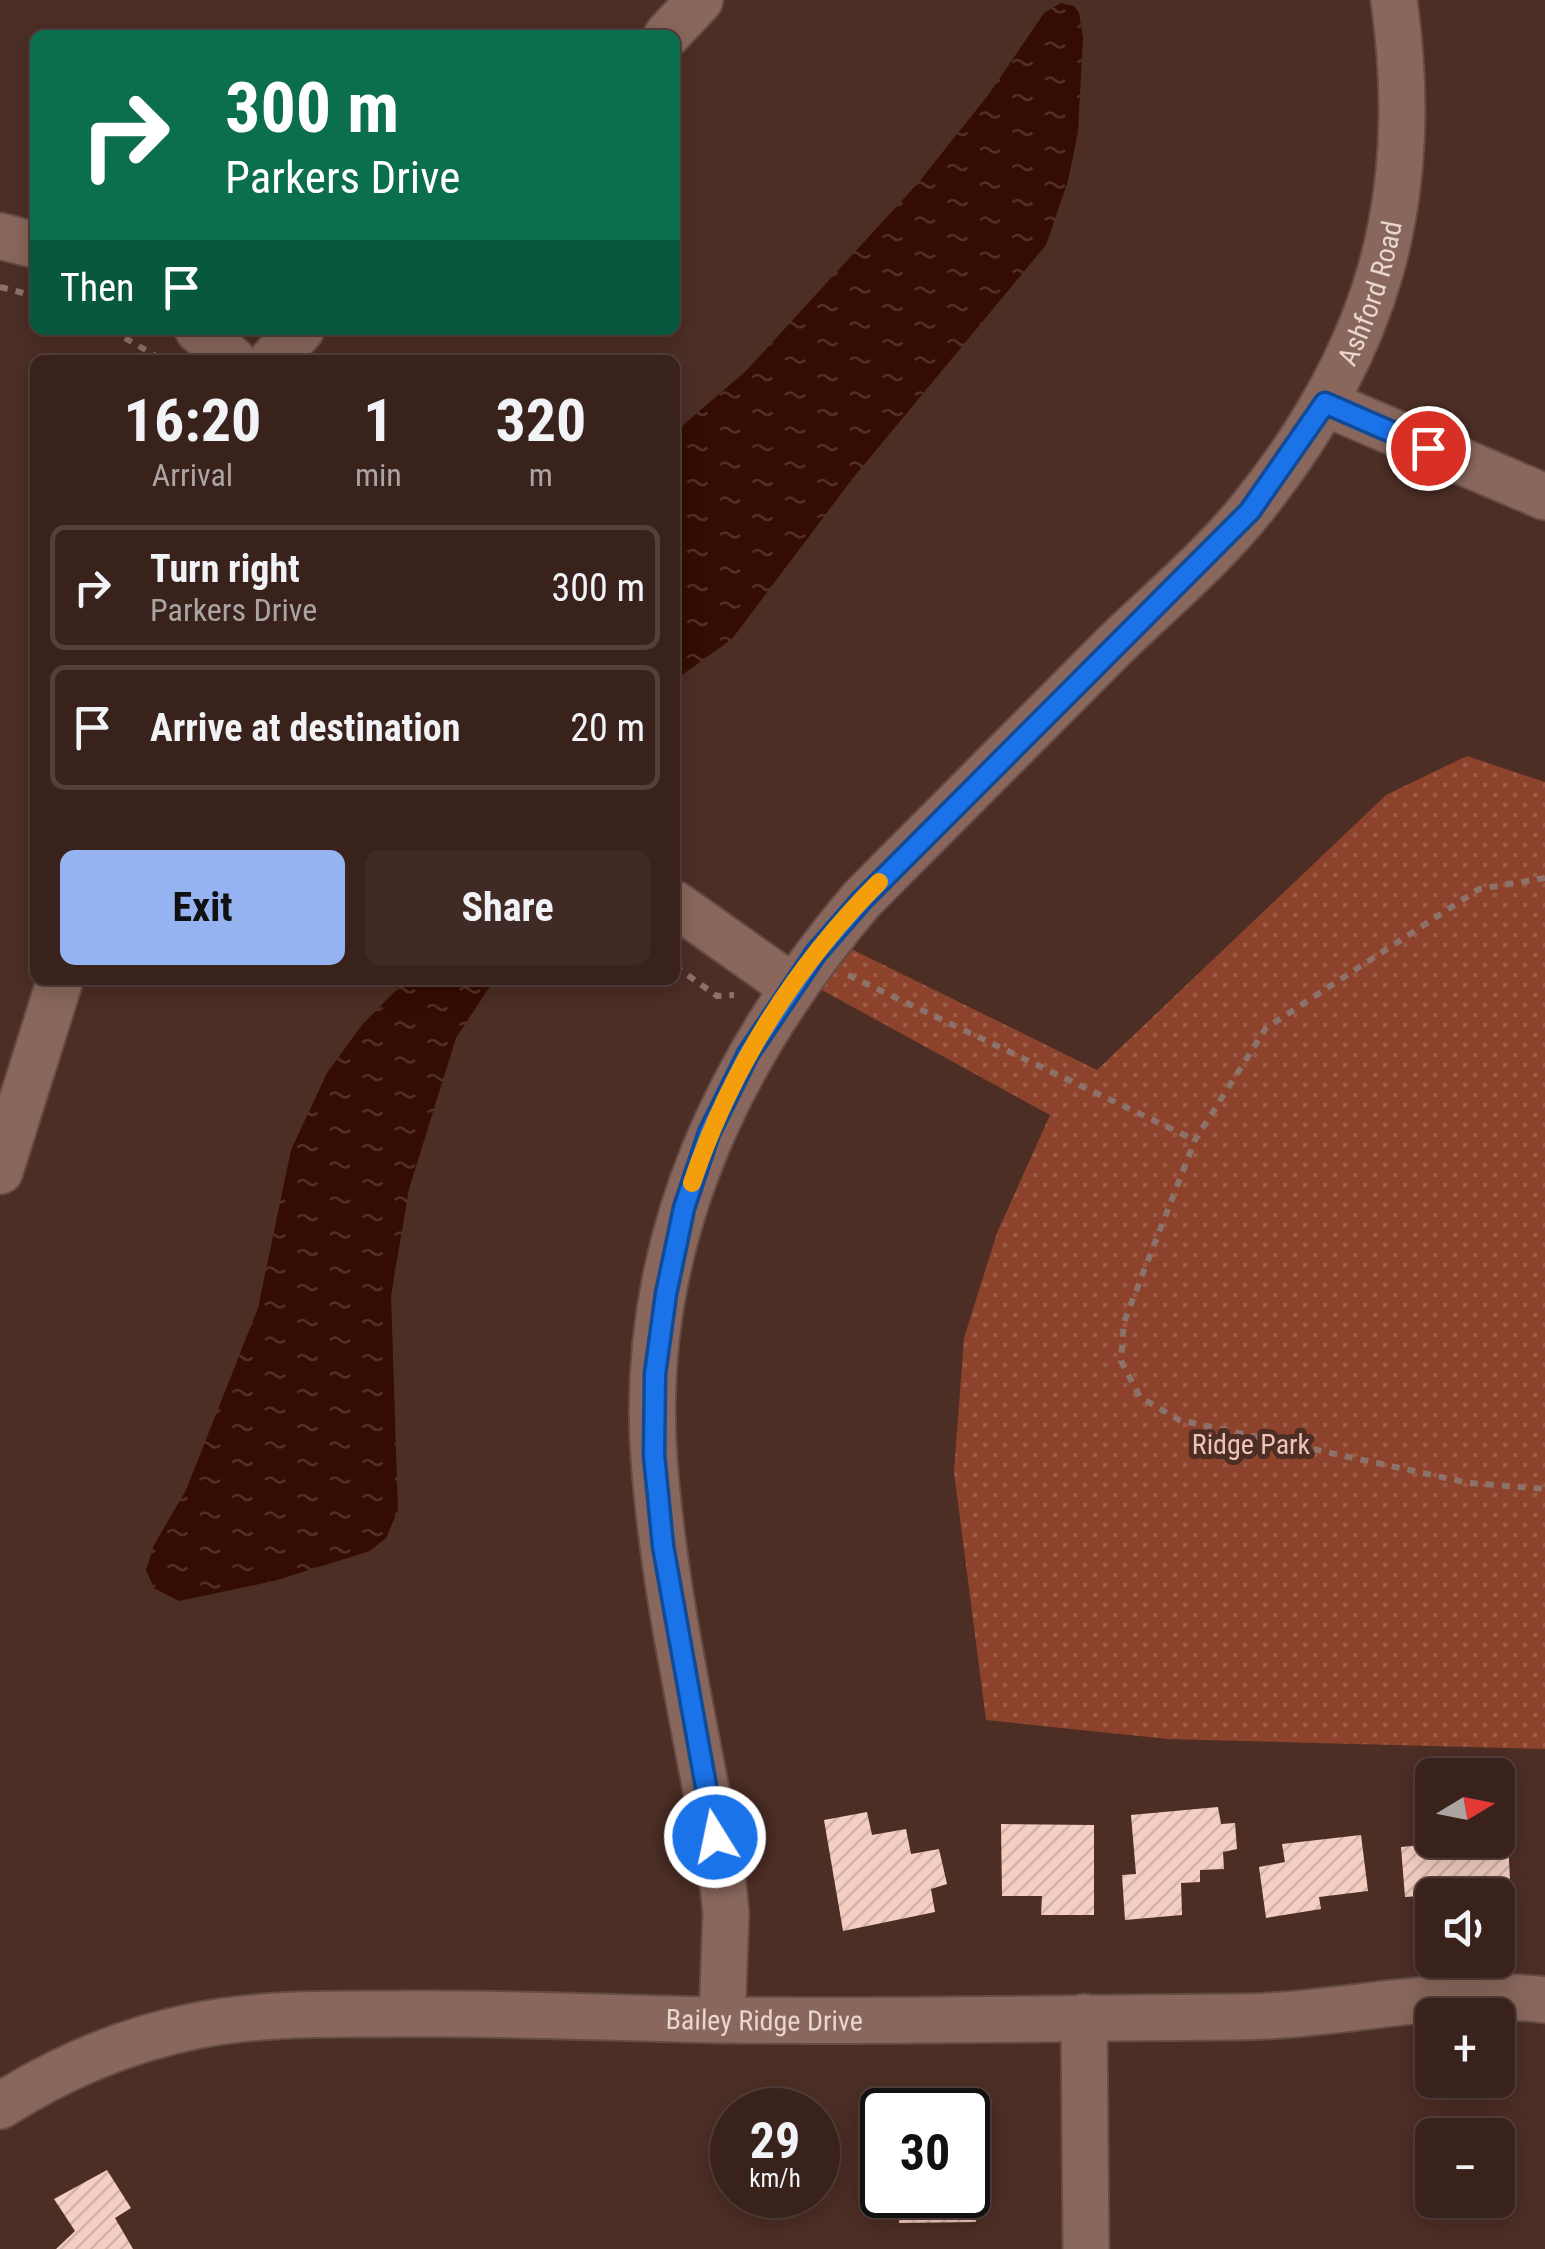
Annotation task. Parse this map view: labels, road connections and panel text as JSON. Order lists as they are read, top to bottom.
{
  "streets": {
    "street": ["Ashford Road", "Bailey Ridge Drive"]
  },
  "crossings": [
    ["Ashford Road", "Bailey Ridge Drive"]
  ],
  "parks": ["Ridge Park"],
  "north": "right",
  "page": {
    "turn": ["300 m", "Parkers Drive"],
    "then": "Then",
    "eta": [
      "16:20",
      "Arrival",
      "1",
      "min",
      "320",
      "m"
    ],
    "list": [
      {
        "name": "Turn right",
        "note": "Parkers Drive",
        "value": "300 m"
      },
      {
        "name": "Arrive at destination",
        "value": "20 m"
      }
    ],
    "buttons": ["Exit", "Share"],
    "map_buttons": ["+", "−"],
    "speed": "29 km/h",
    "limit": "30"
  }
}
